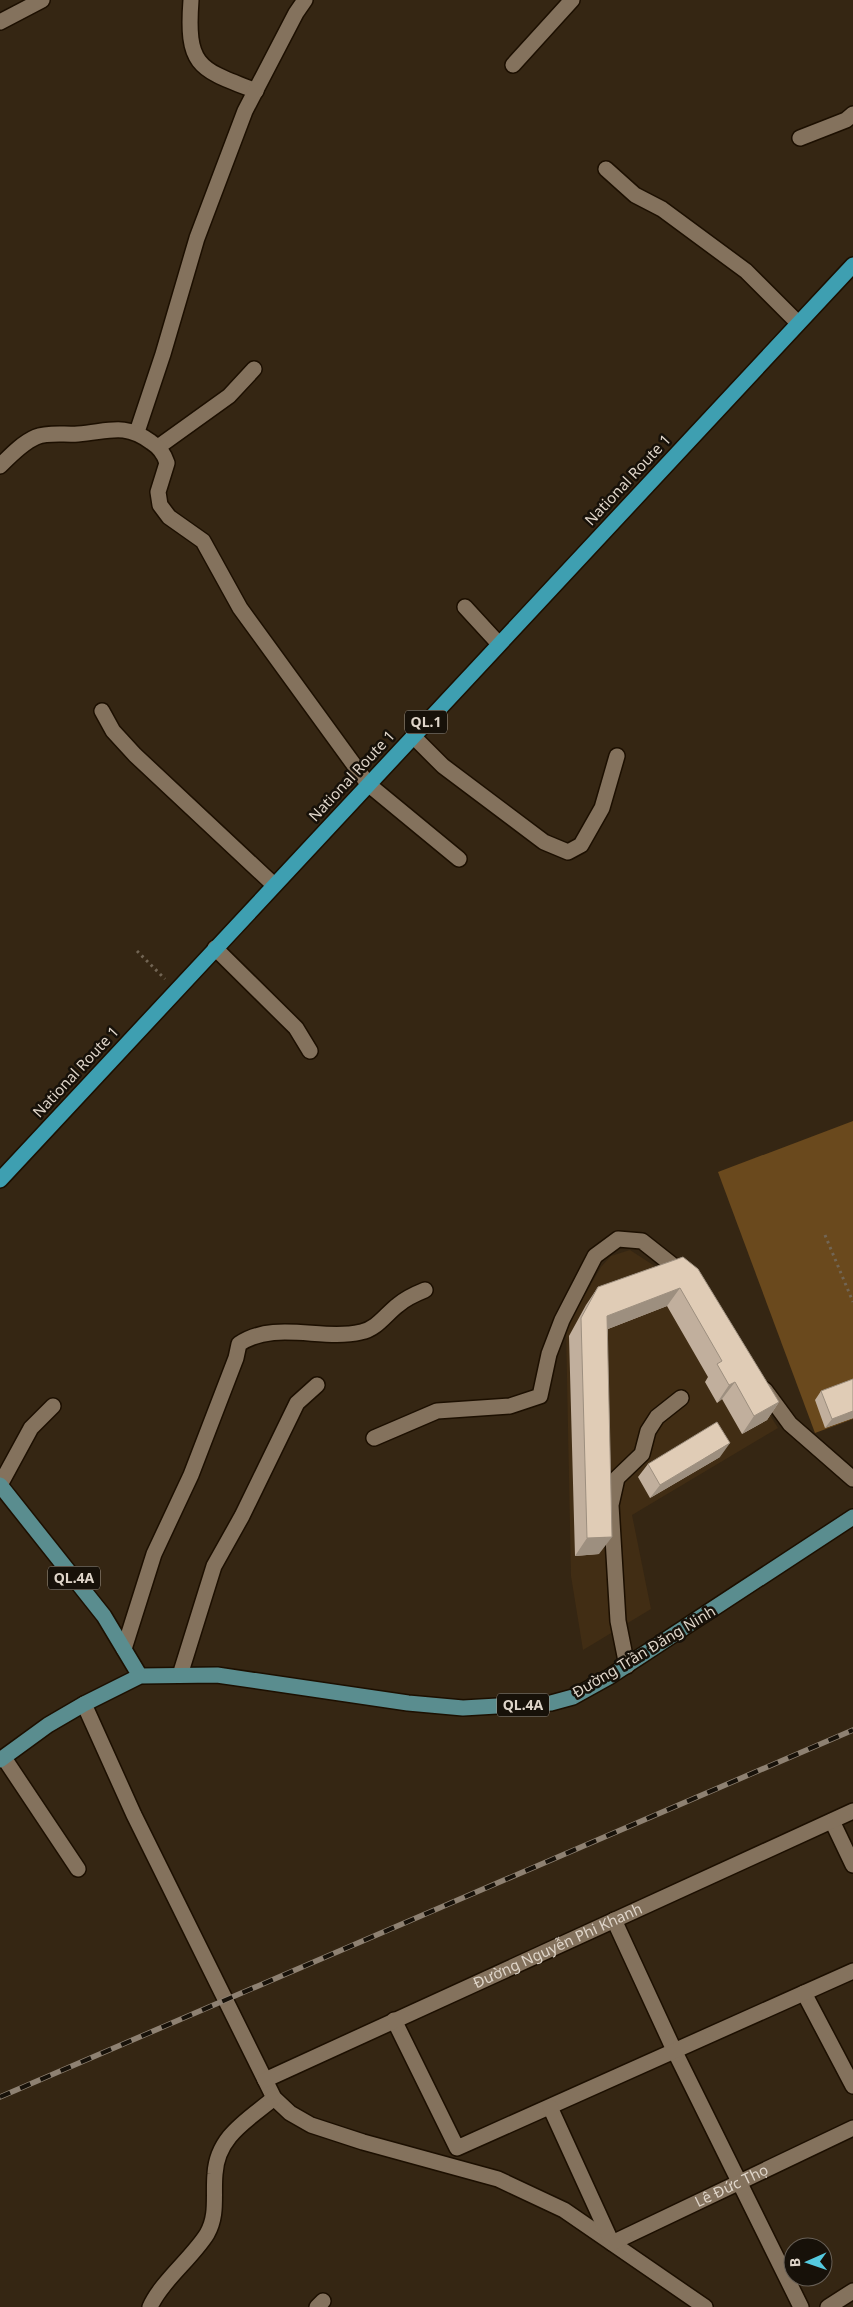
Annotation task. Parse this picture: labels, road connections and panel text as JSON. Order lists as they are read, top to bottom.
{
  "streets": {
    "highway": ["National Route 1", "QL.1"],
    "main road": ["QL.4A", "Đường Trần Đăng Ninh"],
    "street": ["Đường Nguyễn Phi Khanh", "Lê Đức Thọ"]
  },
  "crossings": [
    ["QL.4A", "Đường Trần Đăng Ninh"]
  ],
  "north": "left"
}
